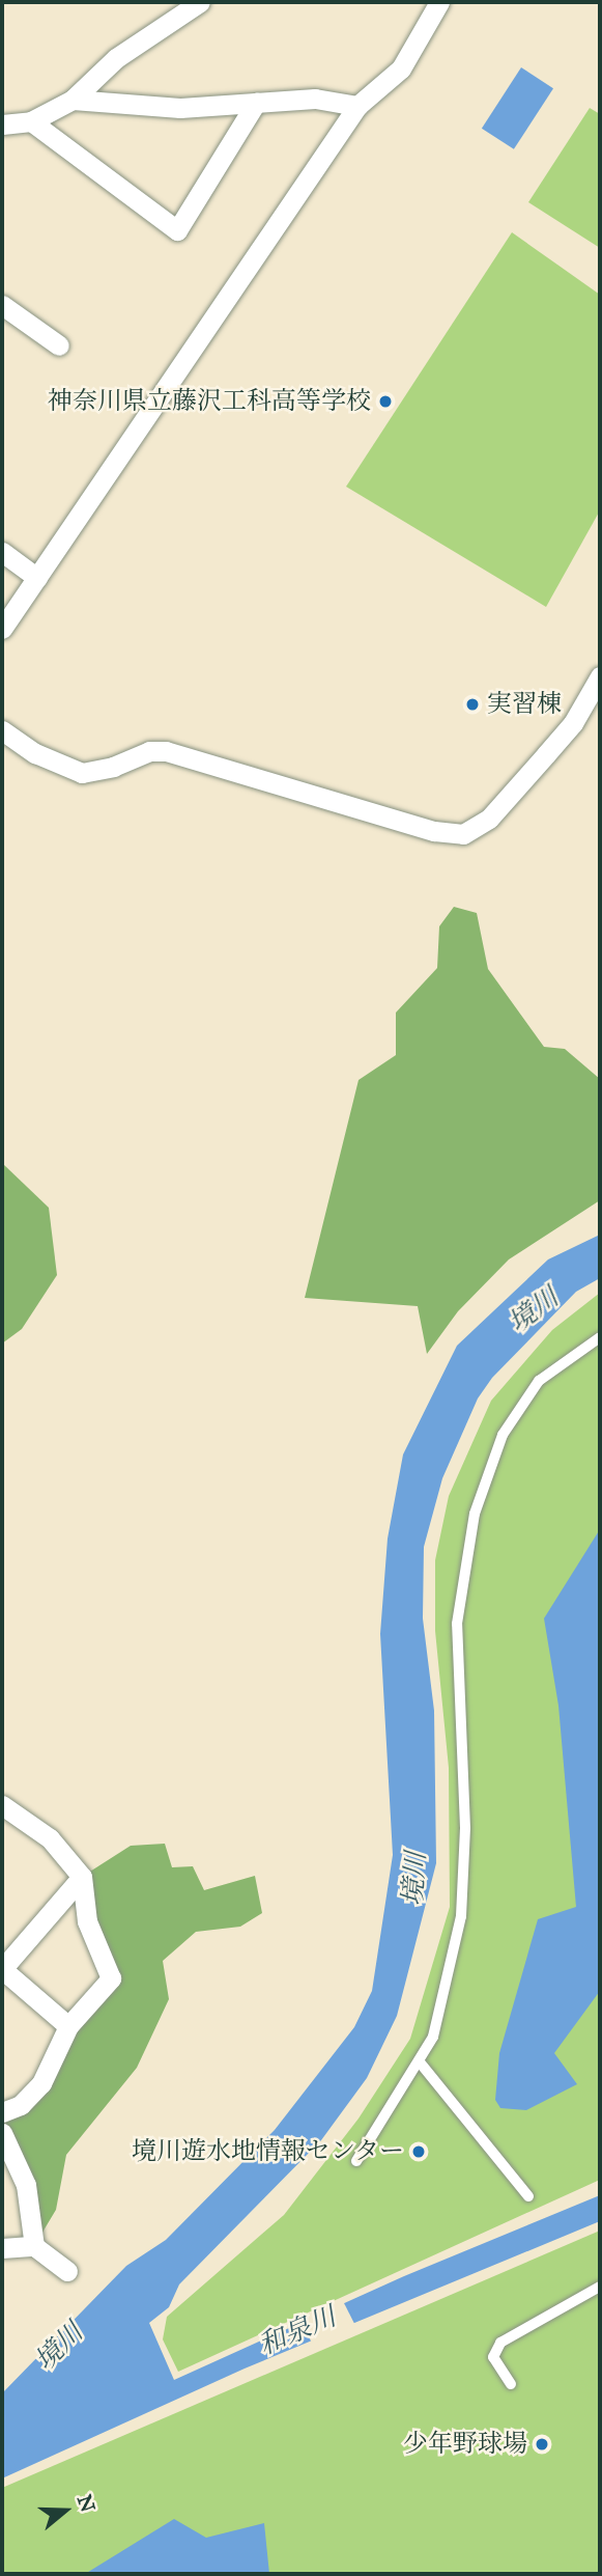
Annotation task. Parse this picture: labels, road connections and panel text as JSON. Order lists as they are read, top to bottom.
{
  "water": ["境川", "和泉川"],
  "places": [
    "神奈川県立藤沢工科高等学校",
    "実習棟",
    "境川遊水地情報センター",
    "少年野球場"
  ],
  "north": "right"
}
